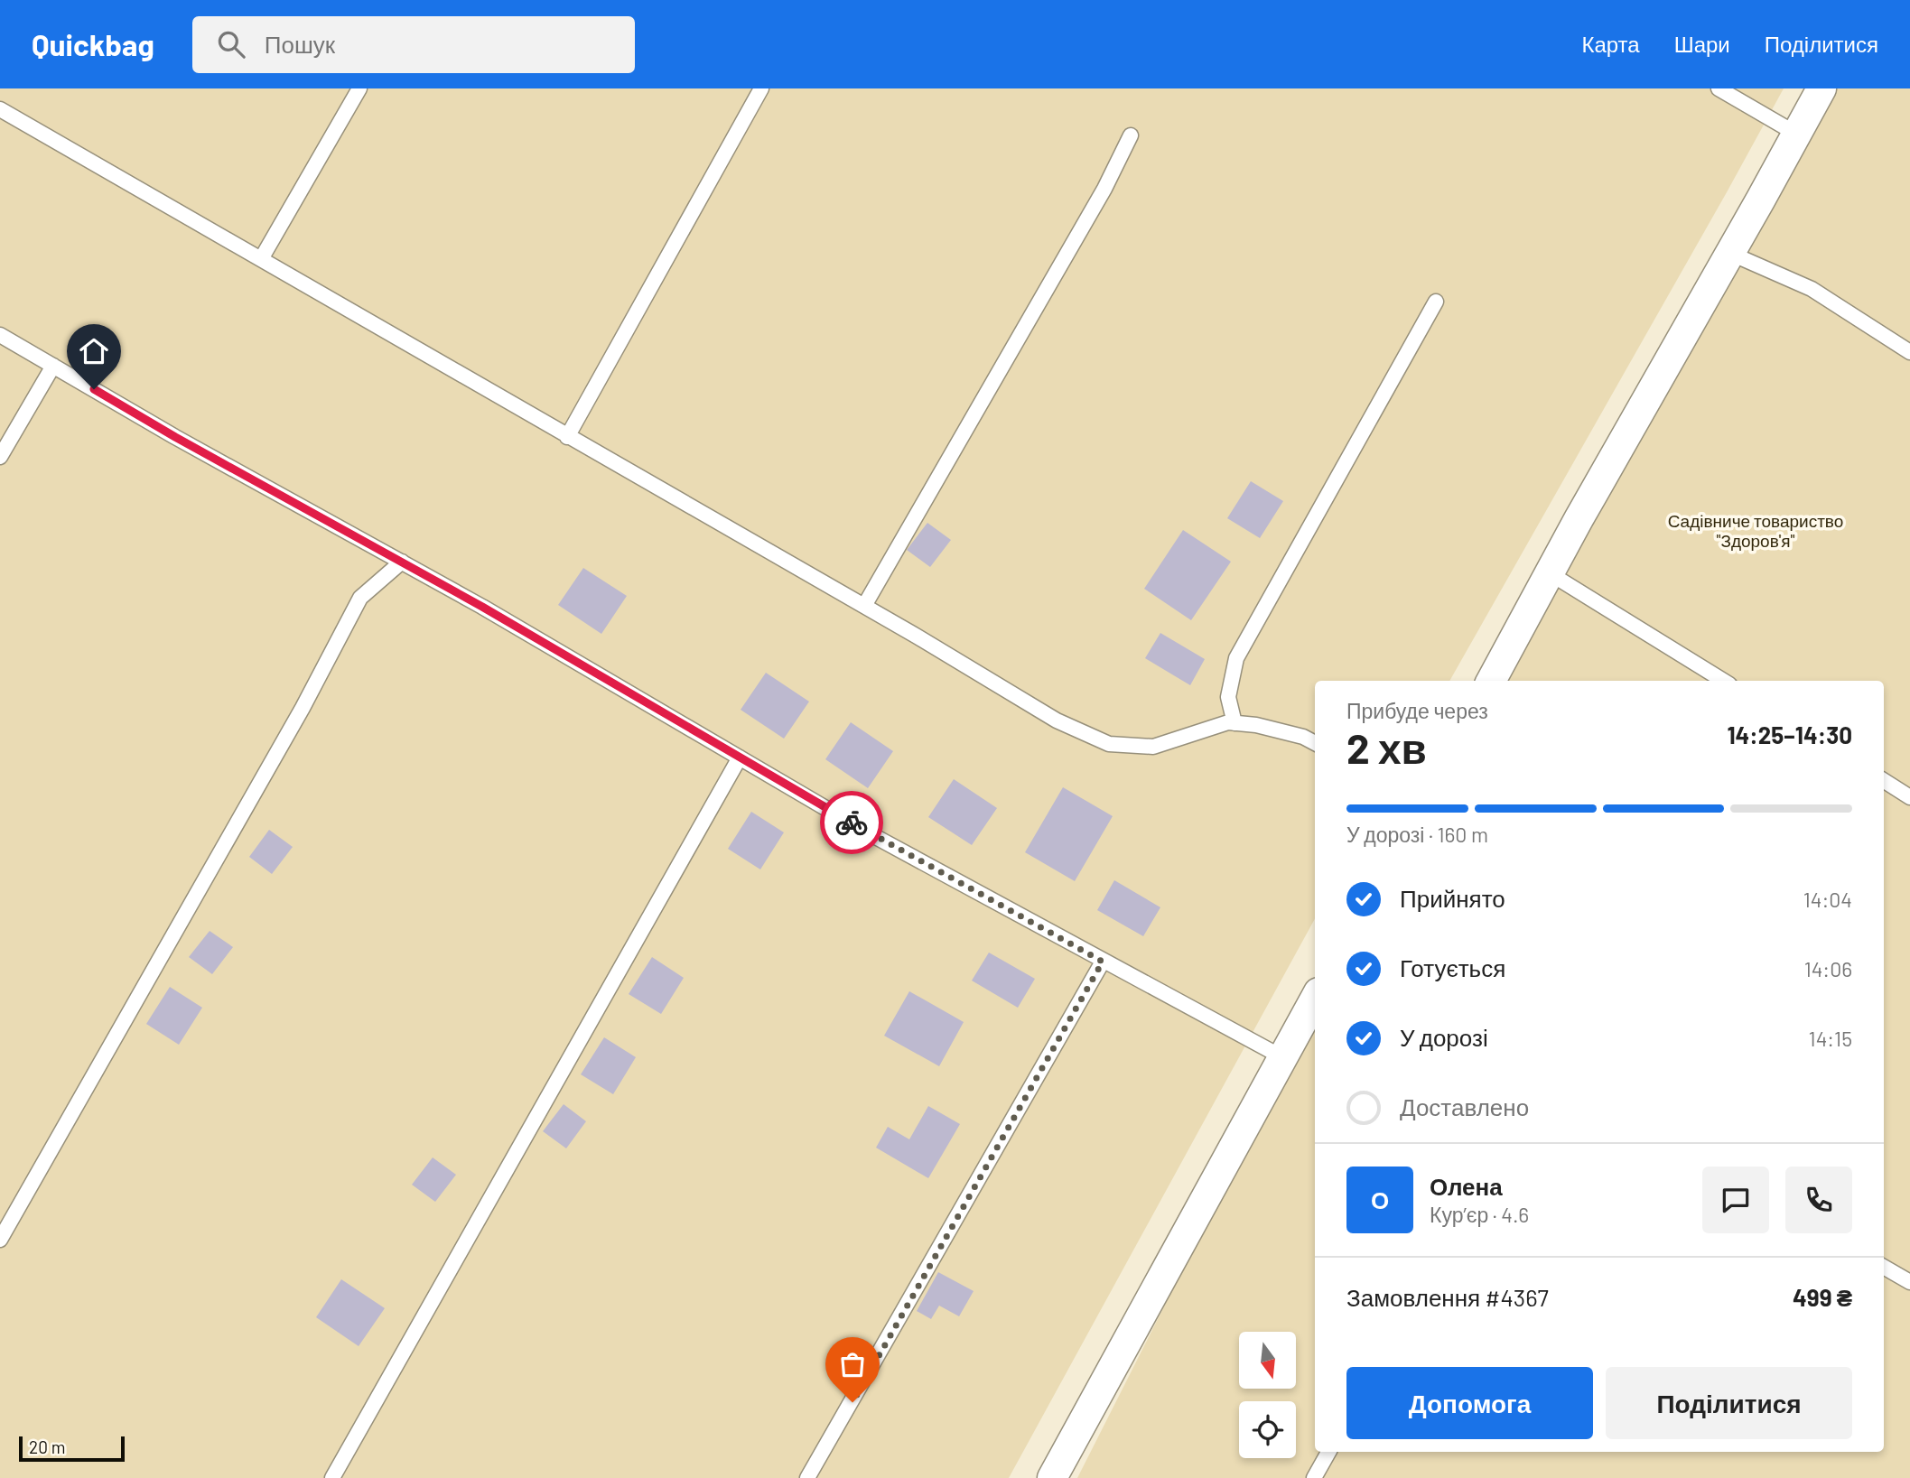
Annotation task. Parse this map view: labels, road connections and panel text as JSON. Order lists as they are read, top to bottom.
{
  "parks": ["Садівниче товариство \"Здоров'я\""],
  "scale_bar": "20 m",
  "north": "bottom",
  "page": {
    "header": "Quickbag",
    "search": "Пошук",
    "nav": ["Карта", "Шари", "Поділитися"],
    "heading": ["2 хв", "Прибуде через", "14:25–14:30"],
    "panel": [
      "Олена",
      "Кур’єр · 4.6",
      "Замовлення #4367",
      "499 ₴"
    ],
    "bar": "У дорозі · 160 m",
    "list": [
      ["Прийнято", "14:04"],
      ["Готується", "14:06"],
      ["У дорозі", "14:15"],
      "Доставлено"
    ],
    "round": "О",
    "buttons": ["Допомога", "Поділитися"],
    "scale": "20 m"
  }
}
